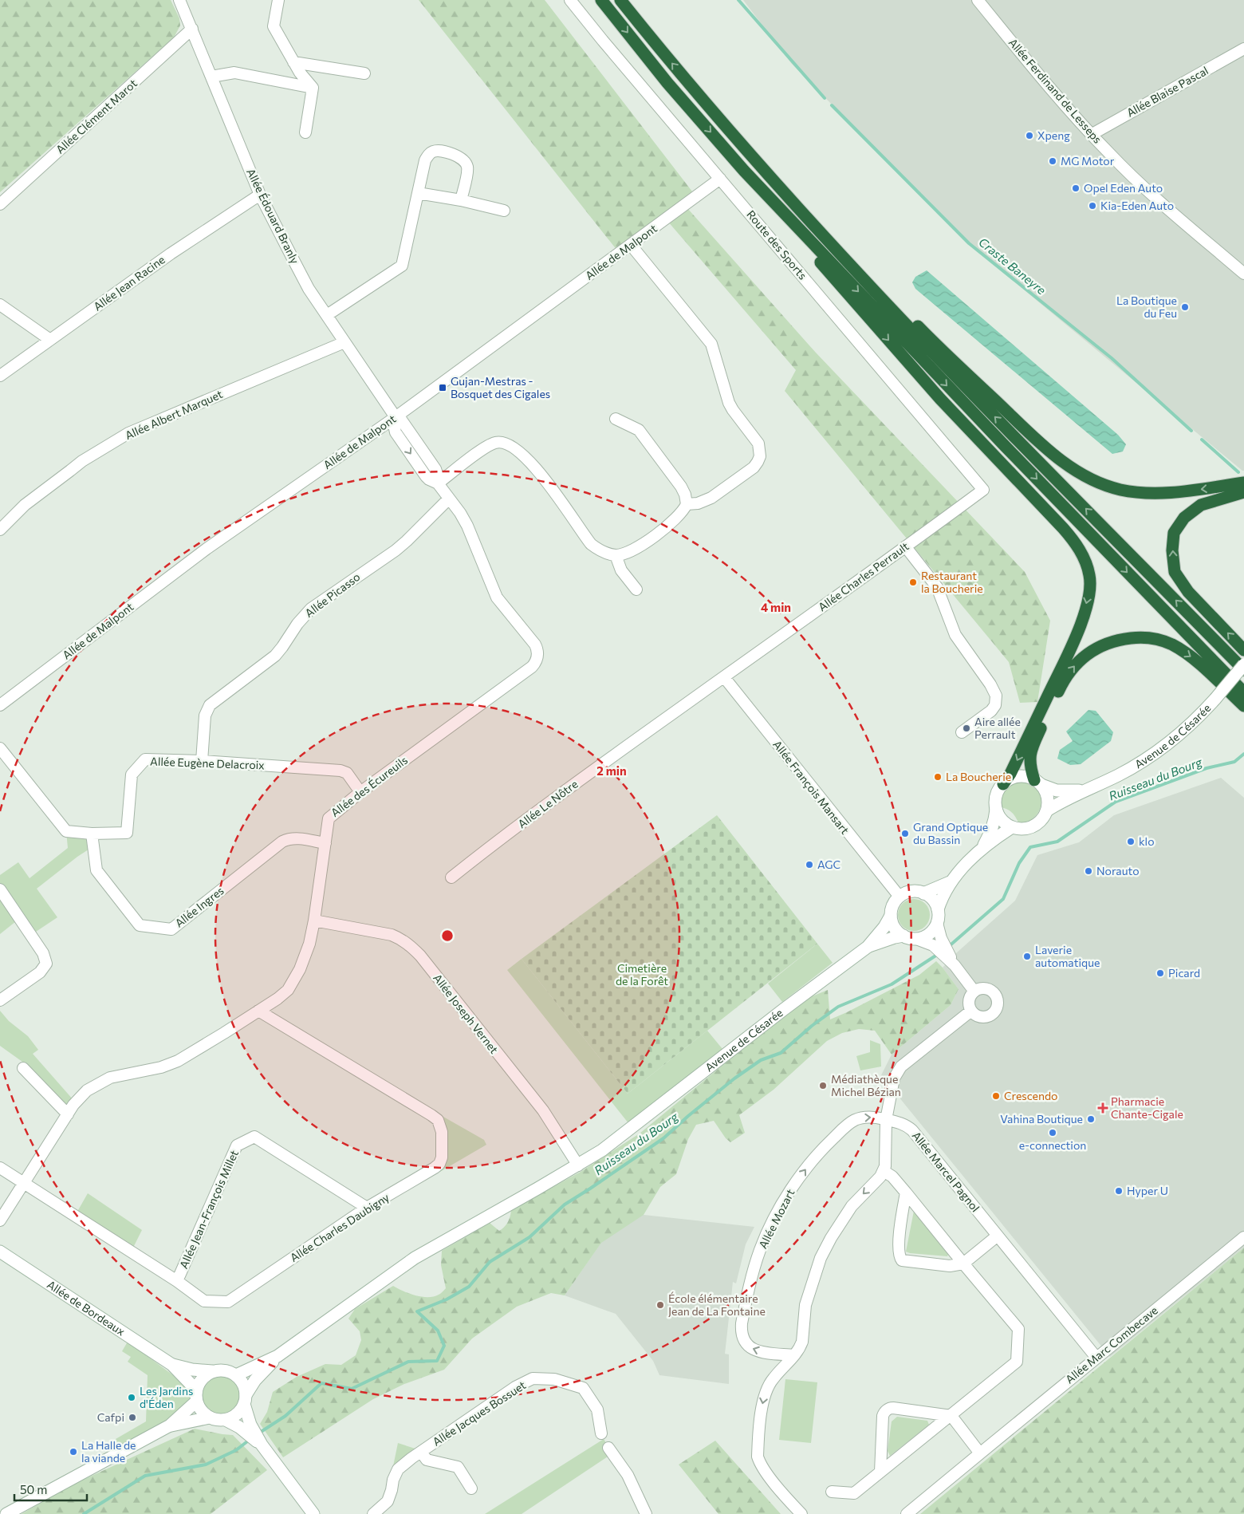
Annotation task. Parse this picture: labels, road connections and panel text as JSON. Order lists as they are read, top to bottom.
{
  "streets": {
    "street": [
      "Allée Ferdinand de Lesseps",
      "Allée Blaise Pascal",
      "Allée Clément Marot",
      "Allée Édouard Branly",
      "Route des Sports",
      "Allée de Malpont",
      "Allée Jean Racine",
      "Allée Albert Marquet",
      "Allée Charles Perrault",
      "Allée Picasso",
      "Avenue de Césarée",
      "Allée Eugène Delacroix",
      "Allée des Écureuils",
      "Allée François Mansart",
      "Allée Le Nôtre",
      "Allée Ingres",
      "Allée Joseph Vernet",
      "Allée Marcel Pagnol",
      "Allée Jean-François Millet",
      "Allée Mozart",
      "Allée Charles Daubigny",
      "Allée de Bordeaux",
      "Allée Marc Combecave",
      "Allée Jacques Bossuet"
    ]
  },
  "crossings": [
    ["Allée Ferdinand de Lesseps", "Allée Blaise Pascal"],
    ["Allée Clément Marot", "Allée Édouard Branly"],
    ["Allée Édouard Branly", "Allée de Malpont"],
    ["Allée Édouard Branly", "Allée Jean Racine"],
    ["Allée Édouard Branly", "Allée Albert Marquet"],
    ["Allée Édouard Branly", "Allée des Écureuils"],
    ["Route des Sports", "Allée de Malpont"],
    ["Route des Sports", "Allée Charles Perrault"],
    ["Allée de Malpont", "Allée des Écureuils"],
    ["Allée Charles Perrault", "Allée François Mansart"],
    ["Allée Charles Perrault", "Allée Le Nôtre"],
    ["Allée Picasso", "Allée Eugène Delacroix"],
    ["Allée Picasso", "Allée des Écureuils"],
    ["Avenue de Césarée", "Allée François Mansart"],
    ["Avenue de Césarée", "Allée Joseph Vernet"],
    ["Allée Eugène Delacroix", "Allée des Écureuils"],
    ["Allée Eugène Delacroix", "Allée Ingres"],
    ["Allée des Écureuils", "Allée Ingres"],
    ["Allée des Écureuils", "Allée Joseph Vernet"],
    ["Allée des Écureuils", "Allée Charles Daubigny"],
    ["Allée François Mansart", "Allée Le Nôtre"],
    ["Allée Marcel Pagnol", "Allée Mozart"],
    ["Allée Marcel Pagnol", "Allée Marc Combecave"],
    ["Allée Jean-François Millet", "Allée Charles Daubigny"]
  ],
  "water": ["Craste Baneyre", "Ruisseau du Bourg"],
  "parks": ["Cimetière de la Forêt"],
  "places": {
    "other": [
      "Xpeng",
      "MG Motor",
      "Opel Eden Auto",
      "Kia-Eden Auto",
      "La Boutique du Feu",
      "Restaurant la Boucherie",
      "Aire allée Perrault",
      "La Boucherie",
      "Grand Optique du Bassin",
      "klo",
      "AGC",
      "Norauto",
      "Laverie automatique",
      "Picard",
      "Médiathèque Michel Bézian",
      "Crescendo",
      "Vahina Boutique",
      "e-connection",
      "Hyper U",
      "École élémentaire Jean de La Fontaine",
      "Les Jardins d'Éden",
      "Cafpi",
      "La Halle de la viande"
    ],
    "transit": ["Gujan-Mestras - Bosquet des Cigales"],
    "health": ["Pharmacie Chante-Cigale"]
  },
  "scale_bar": "50 m",
  "rings": ["4 min", "2 min"]
}
